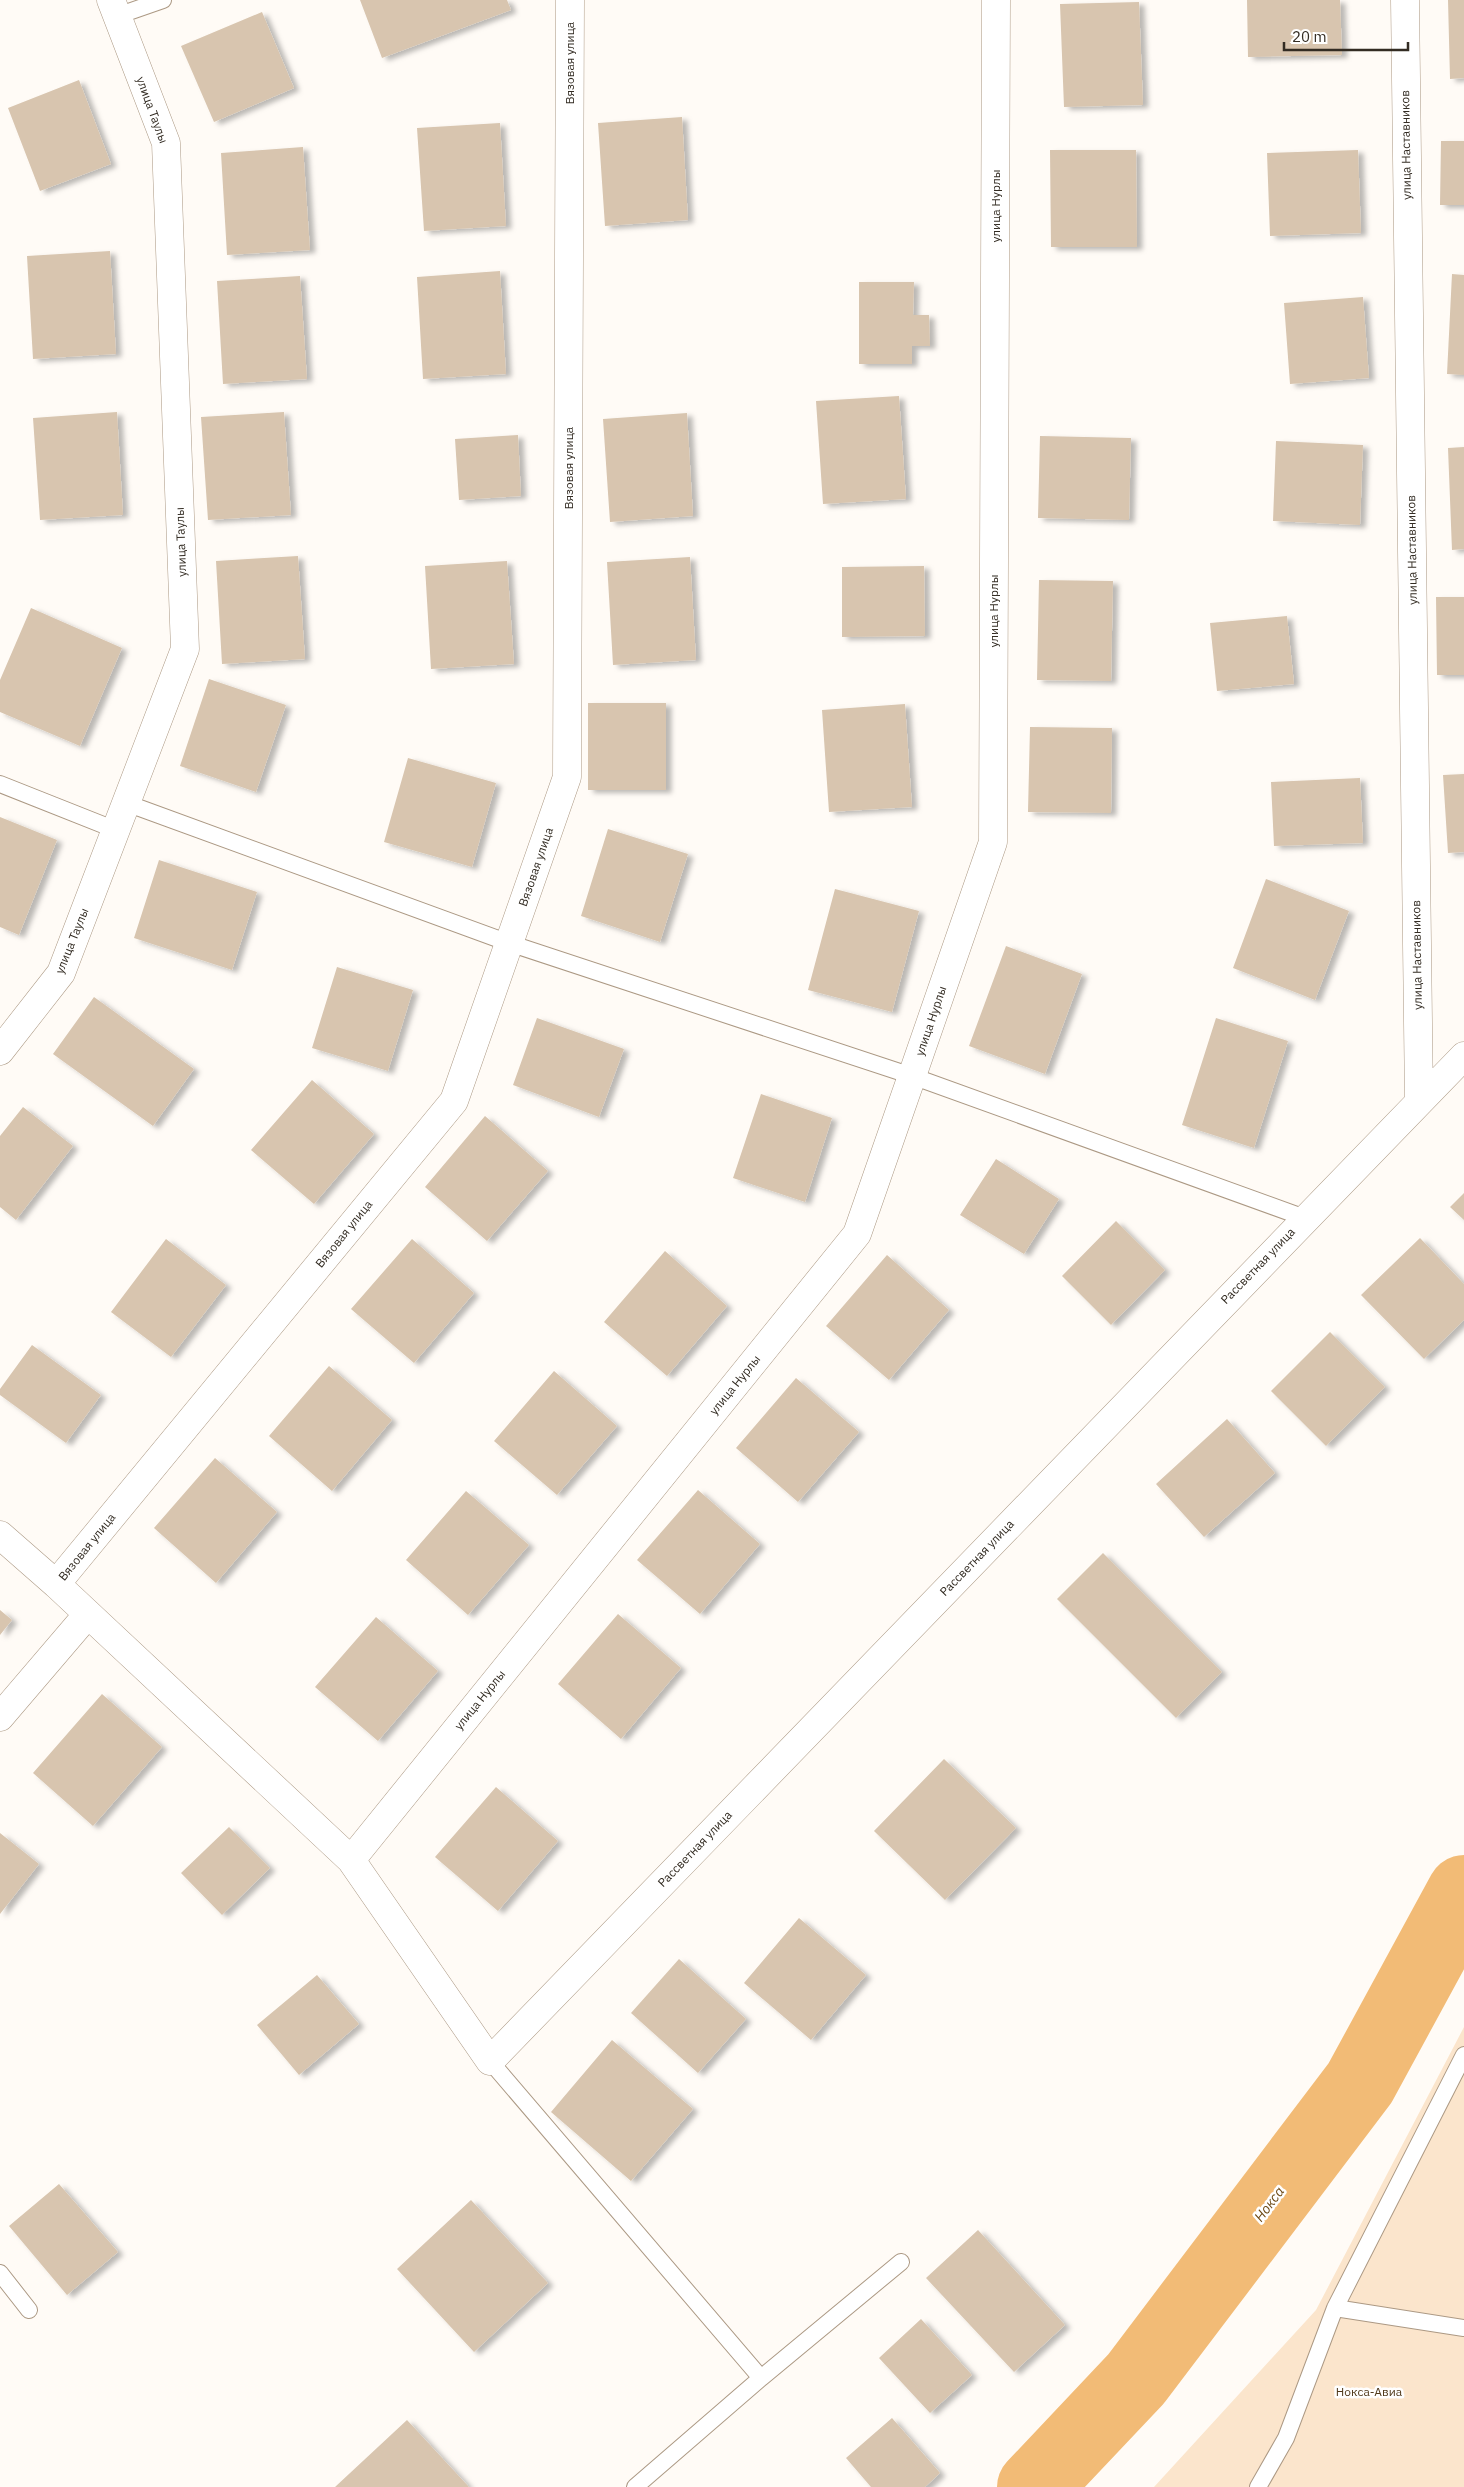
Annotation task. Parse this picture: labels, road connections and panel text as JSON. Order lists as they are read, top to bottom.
{
  "streets": {
    "street": [
      "Вязовая улица",
      "улица Таулы",
      "улица Наставников",
      "улица Нурлы",
      "Рассветная улица"
    ]
  },
  "crossings": [
    ["улица Наставников", "Рассветная улица"]
  ],
  "water": ["Нокса"],
  "parks": ["Нокса-Авиа"],
  "scale_bar": "20 m"
}
